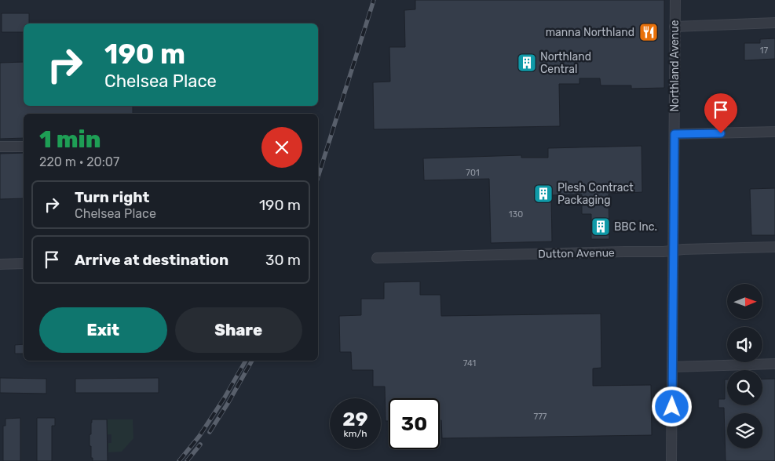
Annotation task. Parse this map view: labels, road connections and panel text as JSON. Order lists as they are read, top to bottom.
{
  "streets": {
    "street": ["Northland Avenue", "Dutton Avenue"]
  },
  "crossings": [
    ["Northland Avenue", "Dutton Avenue"]
  ],
  "places": {
    "restaurant": ["manna Northland"],
    "building": ["Northland Central", "Plesh Contract Packaging", "BBC Inc."]
  },
  "house_numbers": [
    "17",
    "701",
    "130",
    "741",
    "777"
  ],
  "north": "right",
  "page": {
    "turn": ["190 m", "Chelsea Place"],
    "heading": ["1 min", "220 m · 20:07"],
    "list": [
      {
        "name": "Turn right",
        "note": "Chelsea Place",
        "value": "190 m"
      },
      {
        "name": "Arrive at destination",
        "value": "30 m"
      }
    ],
    "buttons": ["Exit", "Share"],
    "speed": "29 km/h",
    "limit": "30"
  }
}
